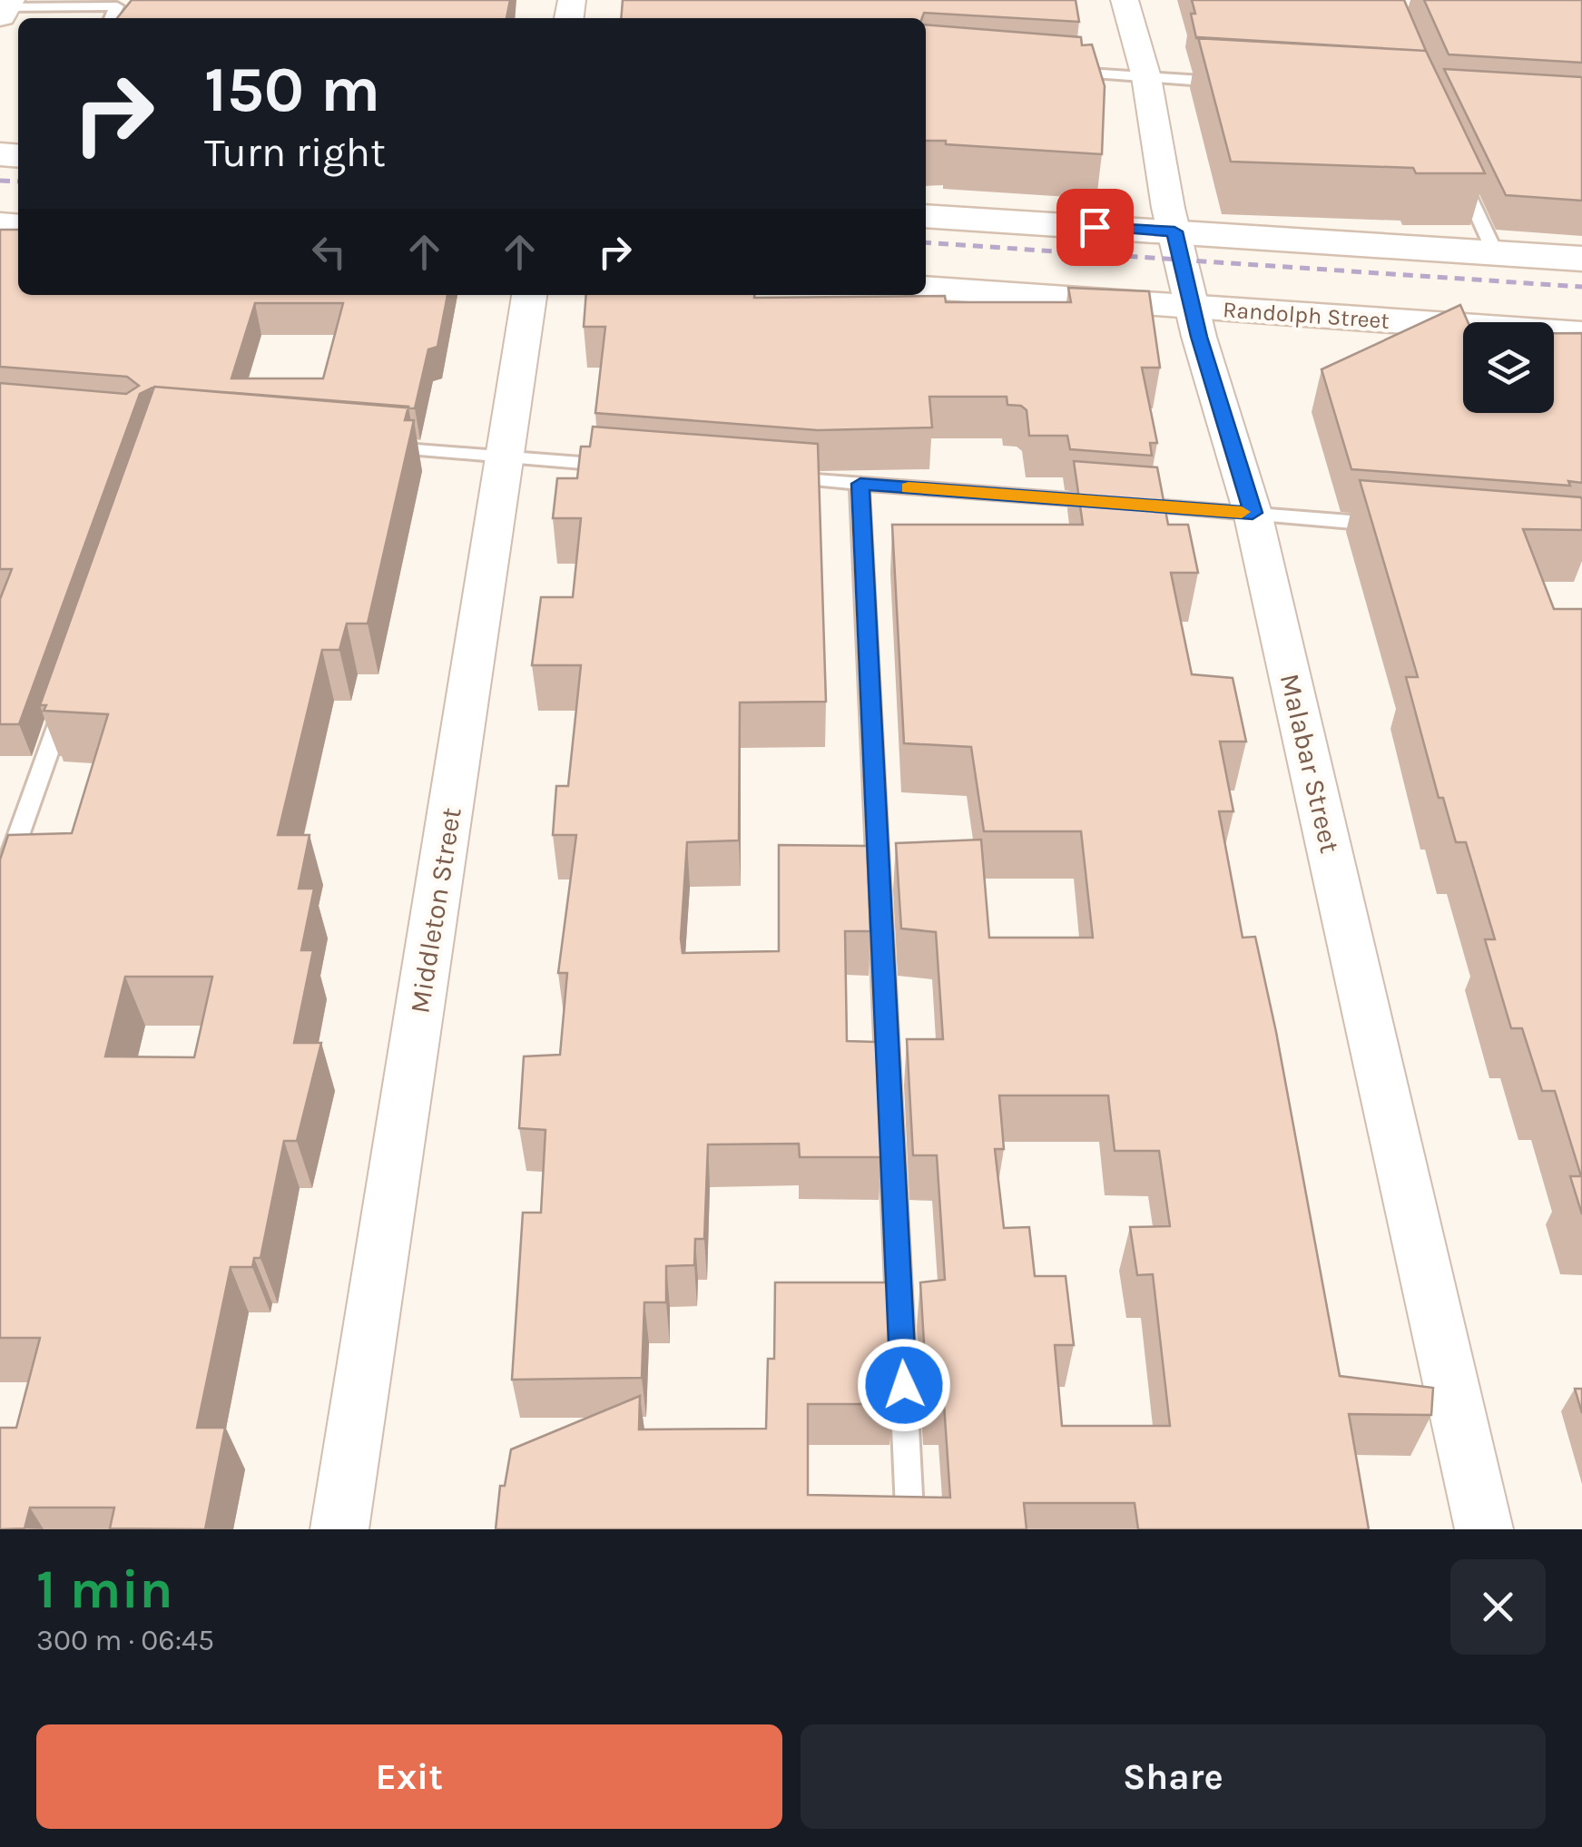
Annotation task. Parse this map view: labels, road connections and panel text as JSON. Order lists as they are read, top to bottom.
{
  "streets": {
    "street": ["Randolph Street", "Malabar Street", "Middleton Street"]
  },
  "crossings": [
    ["Randolph Street", "Malabar Street"]
  ],
  "page": {
    "turn": ["150 m", "Turn right"],
    "heading": ["1 min", "300 m · 06:45"],
    "buttons": ["Exit", "Share"]
  }
}
